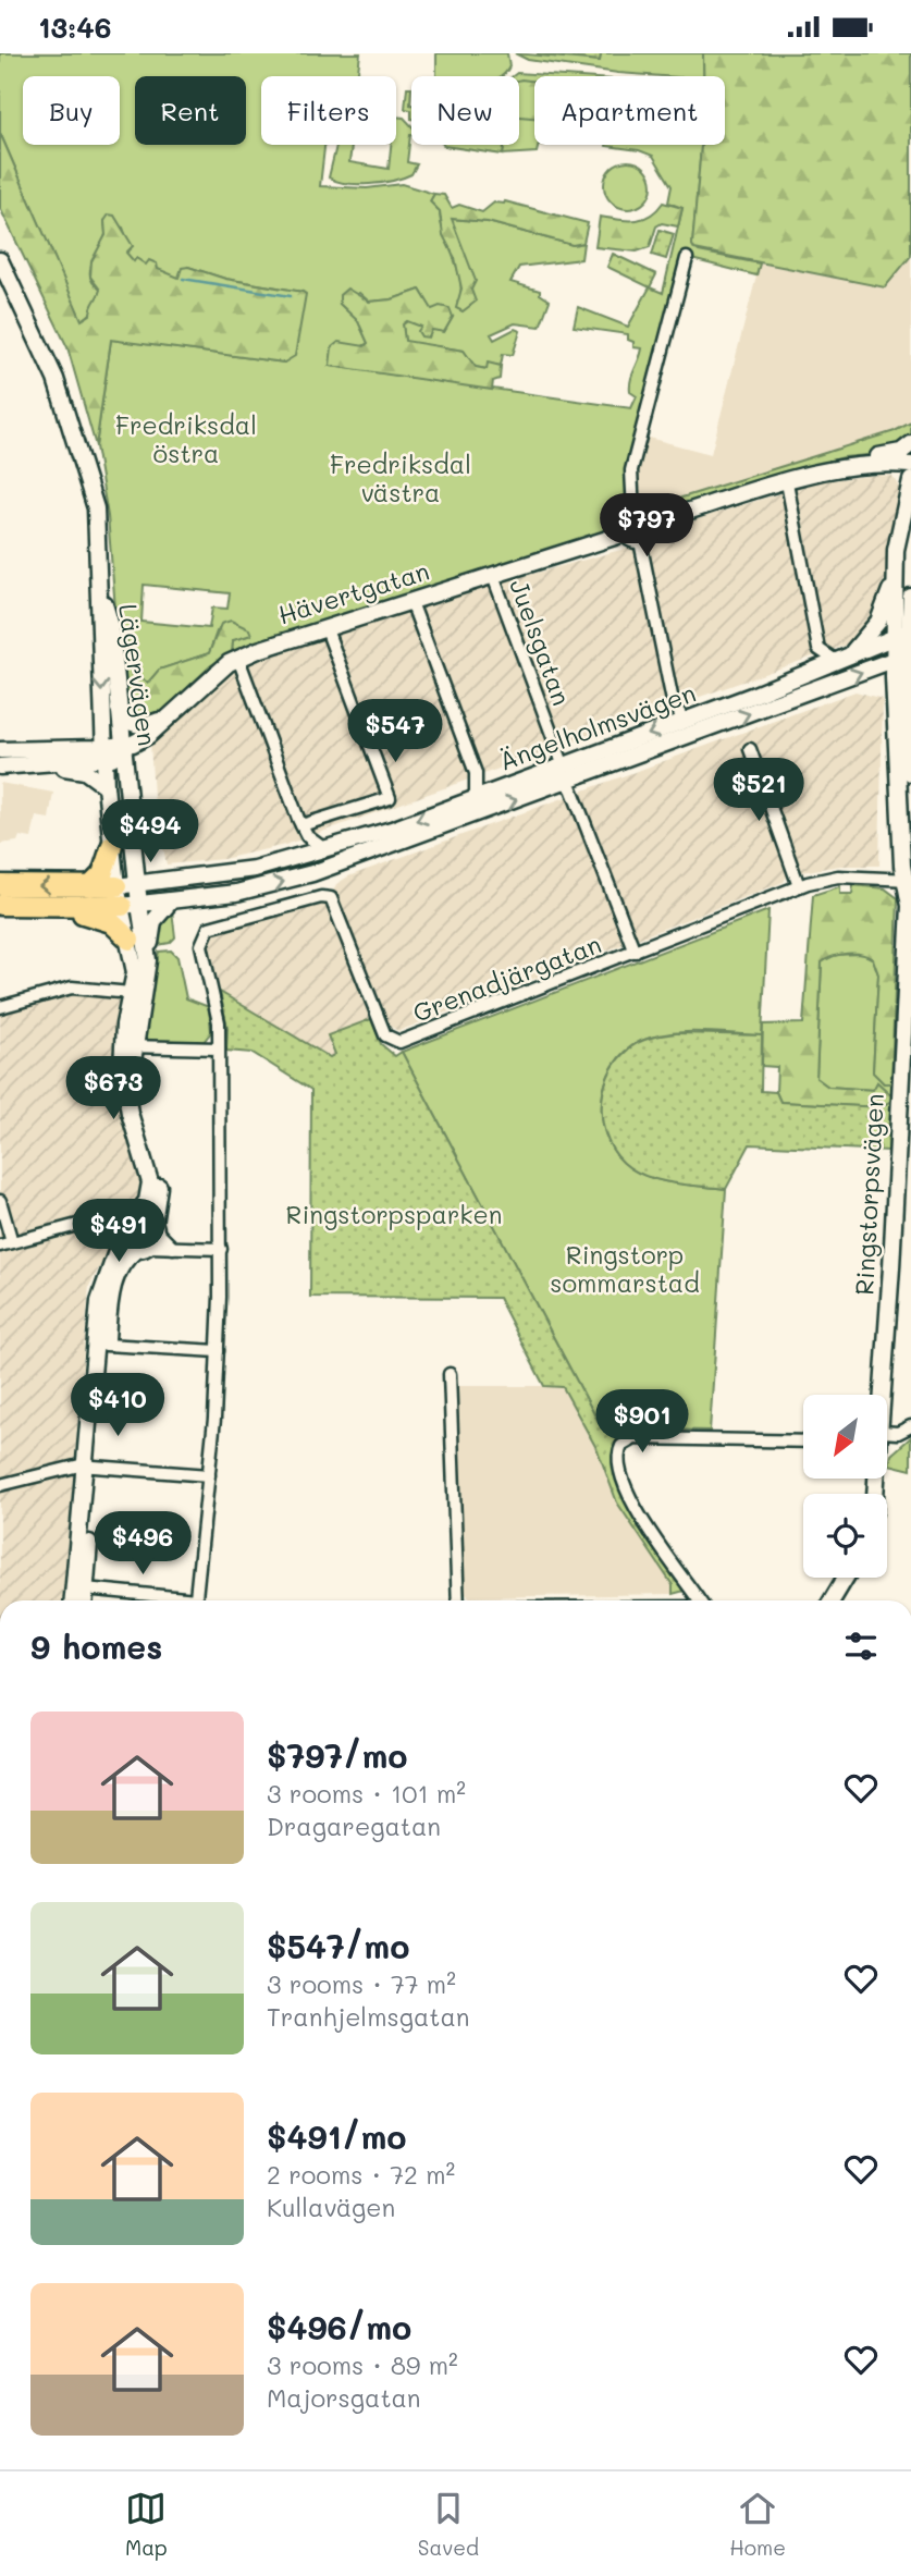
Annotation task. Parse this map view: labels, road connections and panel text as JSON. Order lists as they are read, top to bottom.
{
  "streets": {
    "street": [
      "Hävertgatan",
      "Juelsgatan",
      "Lägervägen",
      "Ängelholmsvägen",
      "Grenadjärgatan",
      "Ringstorpsvägen"
    ]
  },
  "crossings": [
    ["Hävertgatan", "Juelsgatan"],
    ["Hävertgatan", "Lägervägen"],
    ["Juelsgatan", "Ängelholmsvägen"],
    ["Juelsgatan", "Grenadjärgatan"],
    ["Lägervägen", "Ängelholmsvägen"],
    ["Ängelholmsvägen", "Grenadjärgatan"],
    ["Ängelholmsvägen", "Ringstorpsvägen"],
    ["Grenadjärgatan", "Ringstorpsvägen"]
  ],
  "parks": [
    "Fredriksdal östra",
    "Fredriksdal västra",
    "Ringstorpsparken",
    "Ringstorp sommarstad"
  ],
  "north": "bottom left",
  "page": {
    "status": "13:46",
    "chip": [
      "Buy",
      "Rent",
      "Filters",
      "New",
      "Apartment"
    ],
    "price": [
      "$797",
      "$547",
      "$521",
      "$494",
      "$673",
      "$491",
      "$410",
      "$901",
      "$496"
    ],
    "heading": "9 homes",
    "list": [
      {
        "name": "$797/mo",
        "note": "3 rooms · 101 m² · Dragaregatan"
      },
      {
        "name": "$547/mo",
        "note": "3 rooms · 77 m² · Tranhjelmsgatan"
      },
      {
        "name": "$491/mo",
        "note": "2 rooms · 72 m² · Kullavägen"
      },
      {
        "name": "$496/mo",
        "note": "3 rooms · 89 m² · Majorsgatan"
      }
    ],
    "tabs": ["Map", "Saved", "Home"]
  }
}
